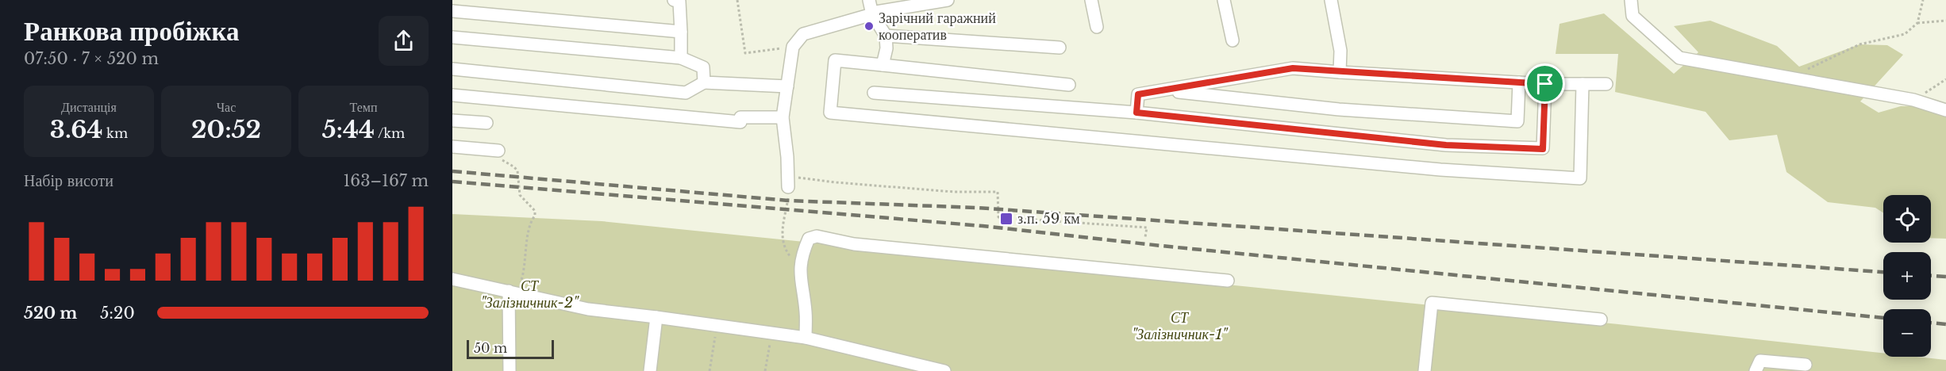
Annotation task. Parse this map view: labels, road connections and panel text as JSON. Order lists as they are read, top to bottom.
{
  "parks": ["СТ \"Залізничник-2\"", "СТ \"Залізничник-1\""],
  "places": {
    "other": ["Зарічний гаражний кооператив"],
    "transit": ["з.п. 59 км"]
  },
  "scale_bar": "50 m",
  "page": {
    "heading": ["Ранкова пробіжка", "07:50 · 7 × 520 m"],
    "stats": [
      ["Дистанція", "3.64 km"],
      ["Час", "20:52"],
      ["Темп", "5:44 /km"]
    ],
    "chart": ["Набір висоти", "163–167 m"],
    "map_buttons": ["+", "−"],
    "list": [
      {
        "name": "520 m",
        "note": "5:20"
      }
    ],
    "scale": "50 m"
  }
}
